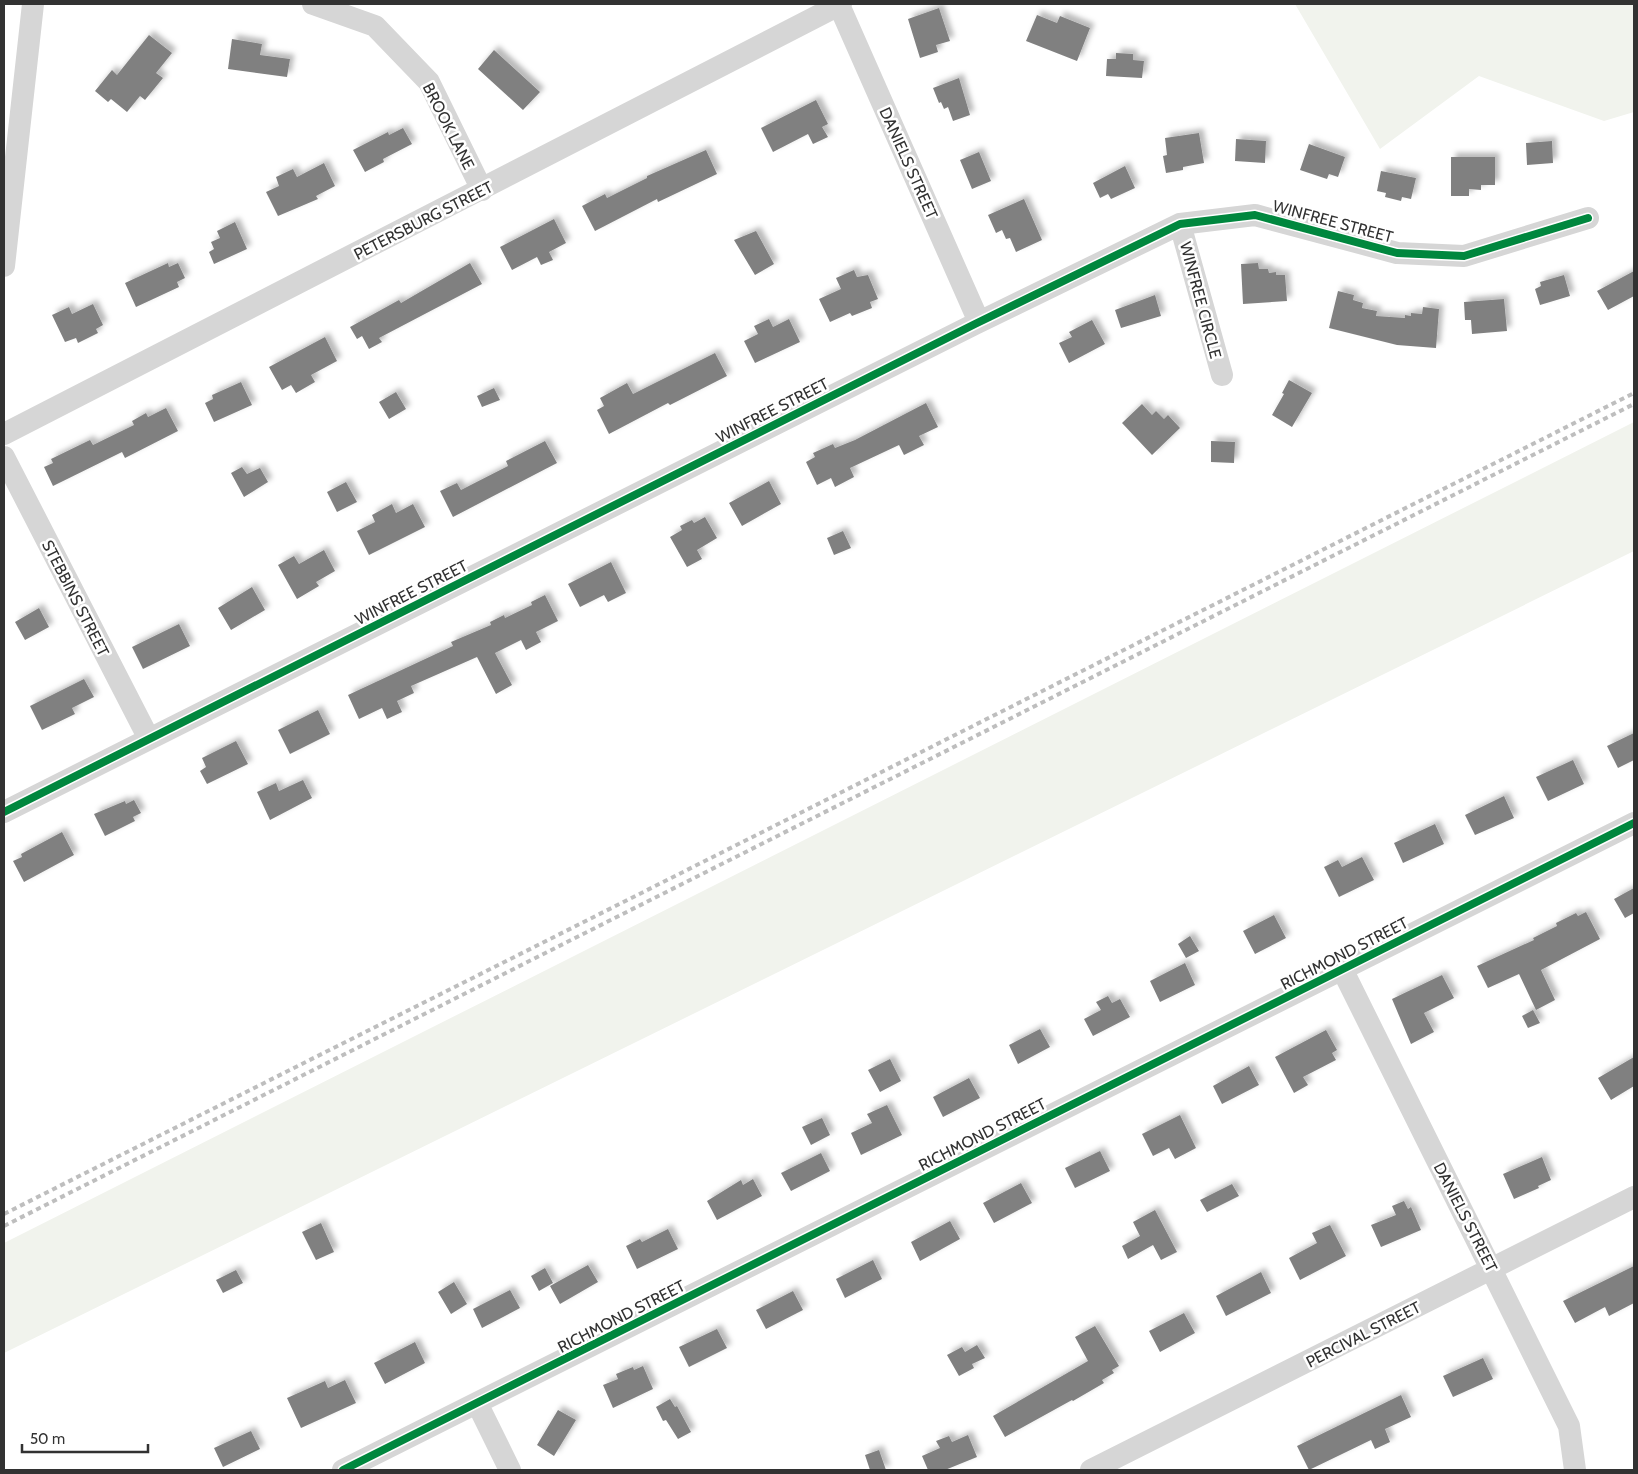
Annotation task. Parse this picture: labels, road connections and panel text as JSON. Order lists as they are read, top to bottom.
{
  "streets": {
    "street": [
      "BROOK LANE",
      "DANIELS STREET",
      "PETERSBURG STREET",
      "WINFREE STREET",
      "WINFREE CIRCLE",
      "STEBBINS STREET",
      "RICHMOND STREET",
      "PERCIVAL STREET"
    ]
  },
  "crossings": [
    ["BROOK LANE", "PETERSBURG STREET"],
    ["DANIELS STREET", "PETERSBURG STREET"],
    ["DANIELS STREET", "WINFREE STREET"],
    ["DANIELS STREET", "RICHMOND STREET"],
    ["DANIELS STREET", "PERCIVAL STREET"],
    ["WINFREE STREET", "WINFREE CIRCLE"],
    ["WINFREE STREET", "STEBBINS STREET"]
  ],
  "scale_bar": "50 m"
}
